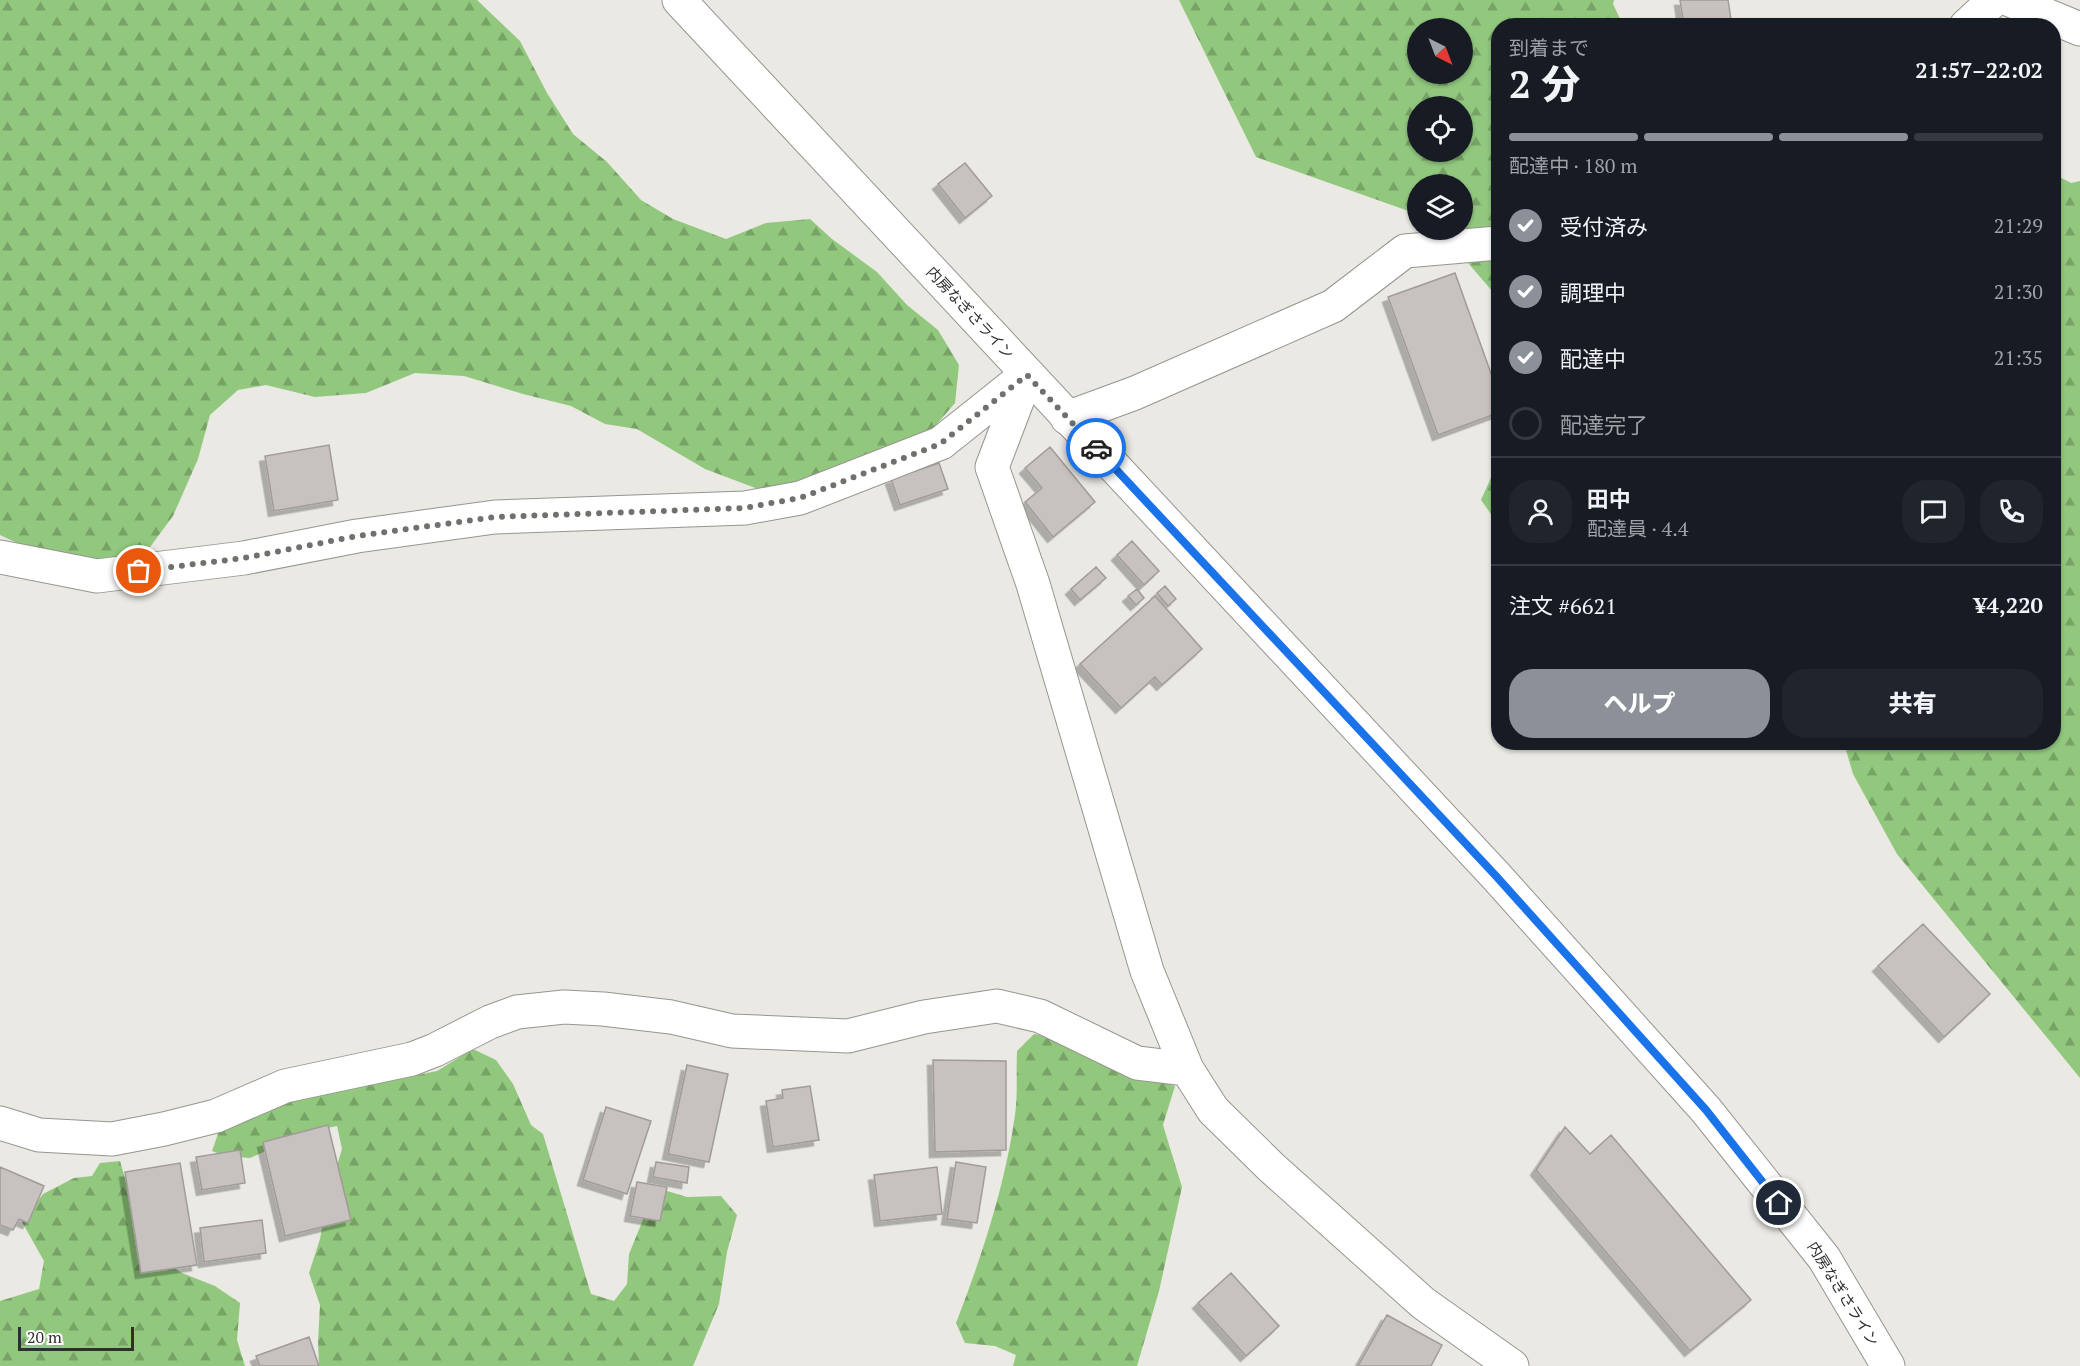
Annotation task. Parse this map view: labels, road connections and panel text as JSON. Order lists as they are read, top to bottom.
{
  "streets": {
    "main road": ["内房なぎさライン"]
  },
  "scale_bar": "20 m",
  "north": "bottom right",
  "page": {
    "heading": ["2 分", "到着まで", "21:57–22:02"],
    "panel": [
      "田中",
      "配達員 · 4.4",
      "注文 #6621",
      "¥4,220"
    ],
    "bar": "配達中 · 180 m",
    "list": [
      ["受付済み", "21:29"],
      ["調理中", "21:30"],
      ["配達中", "21:35"],
      "配達完了"
    ],
    "buttons": ["ヘルプ", "共有"],
    "scale": "20 m"
  }
}
